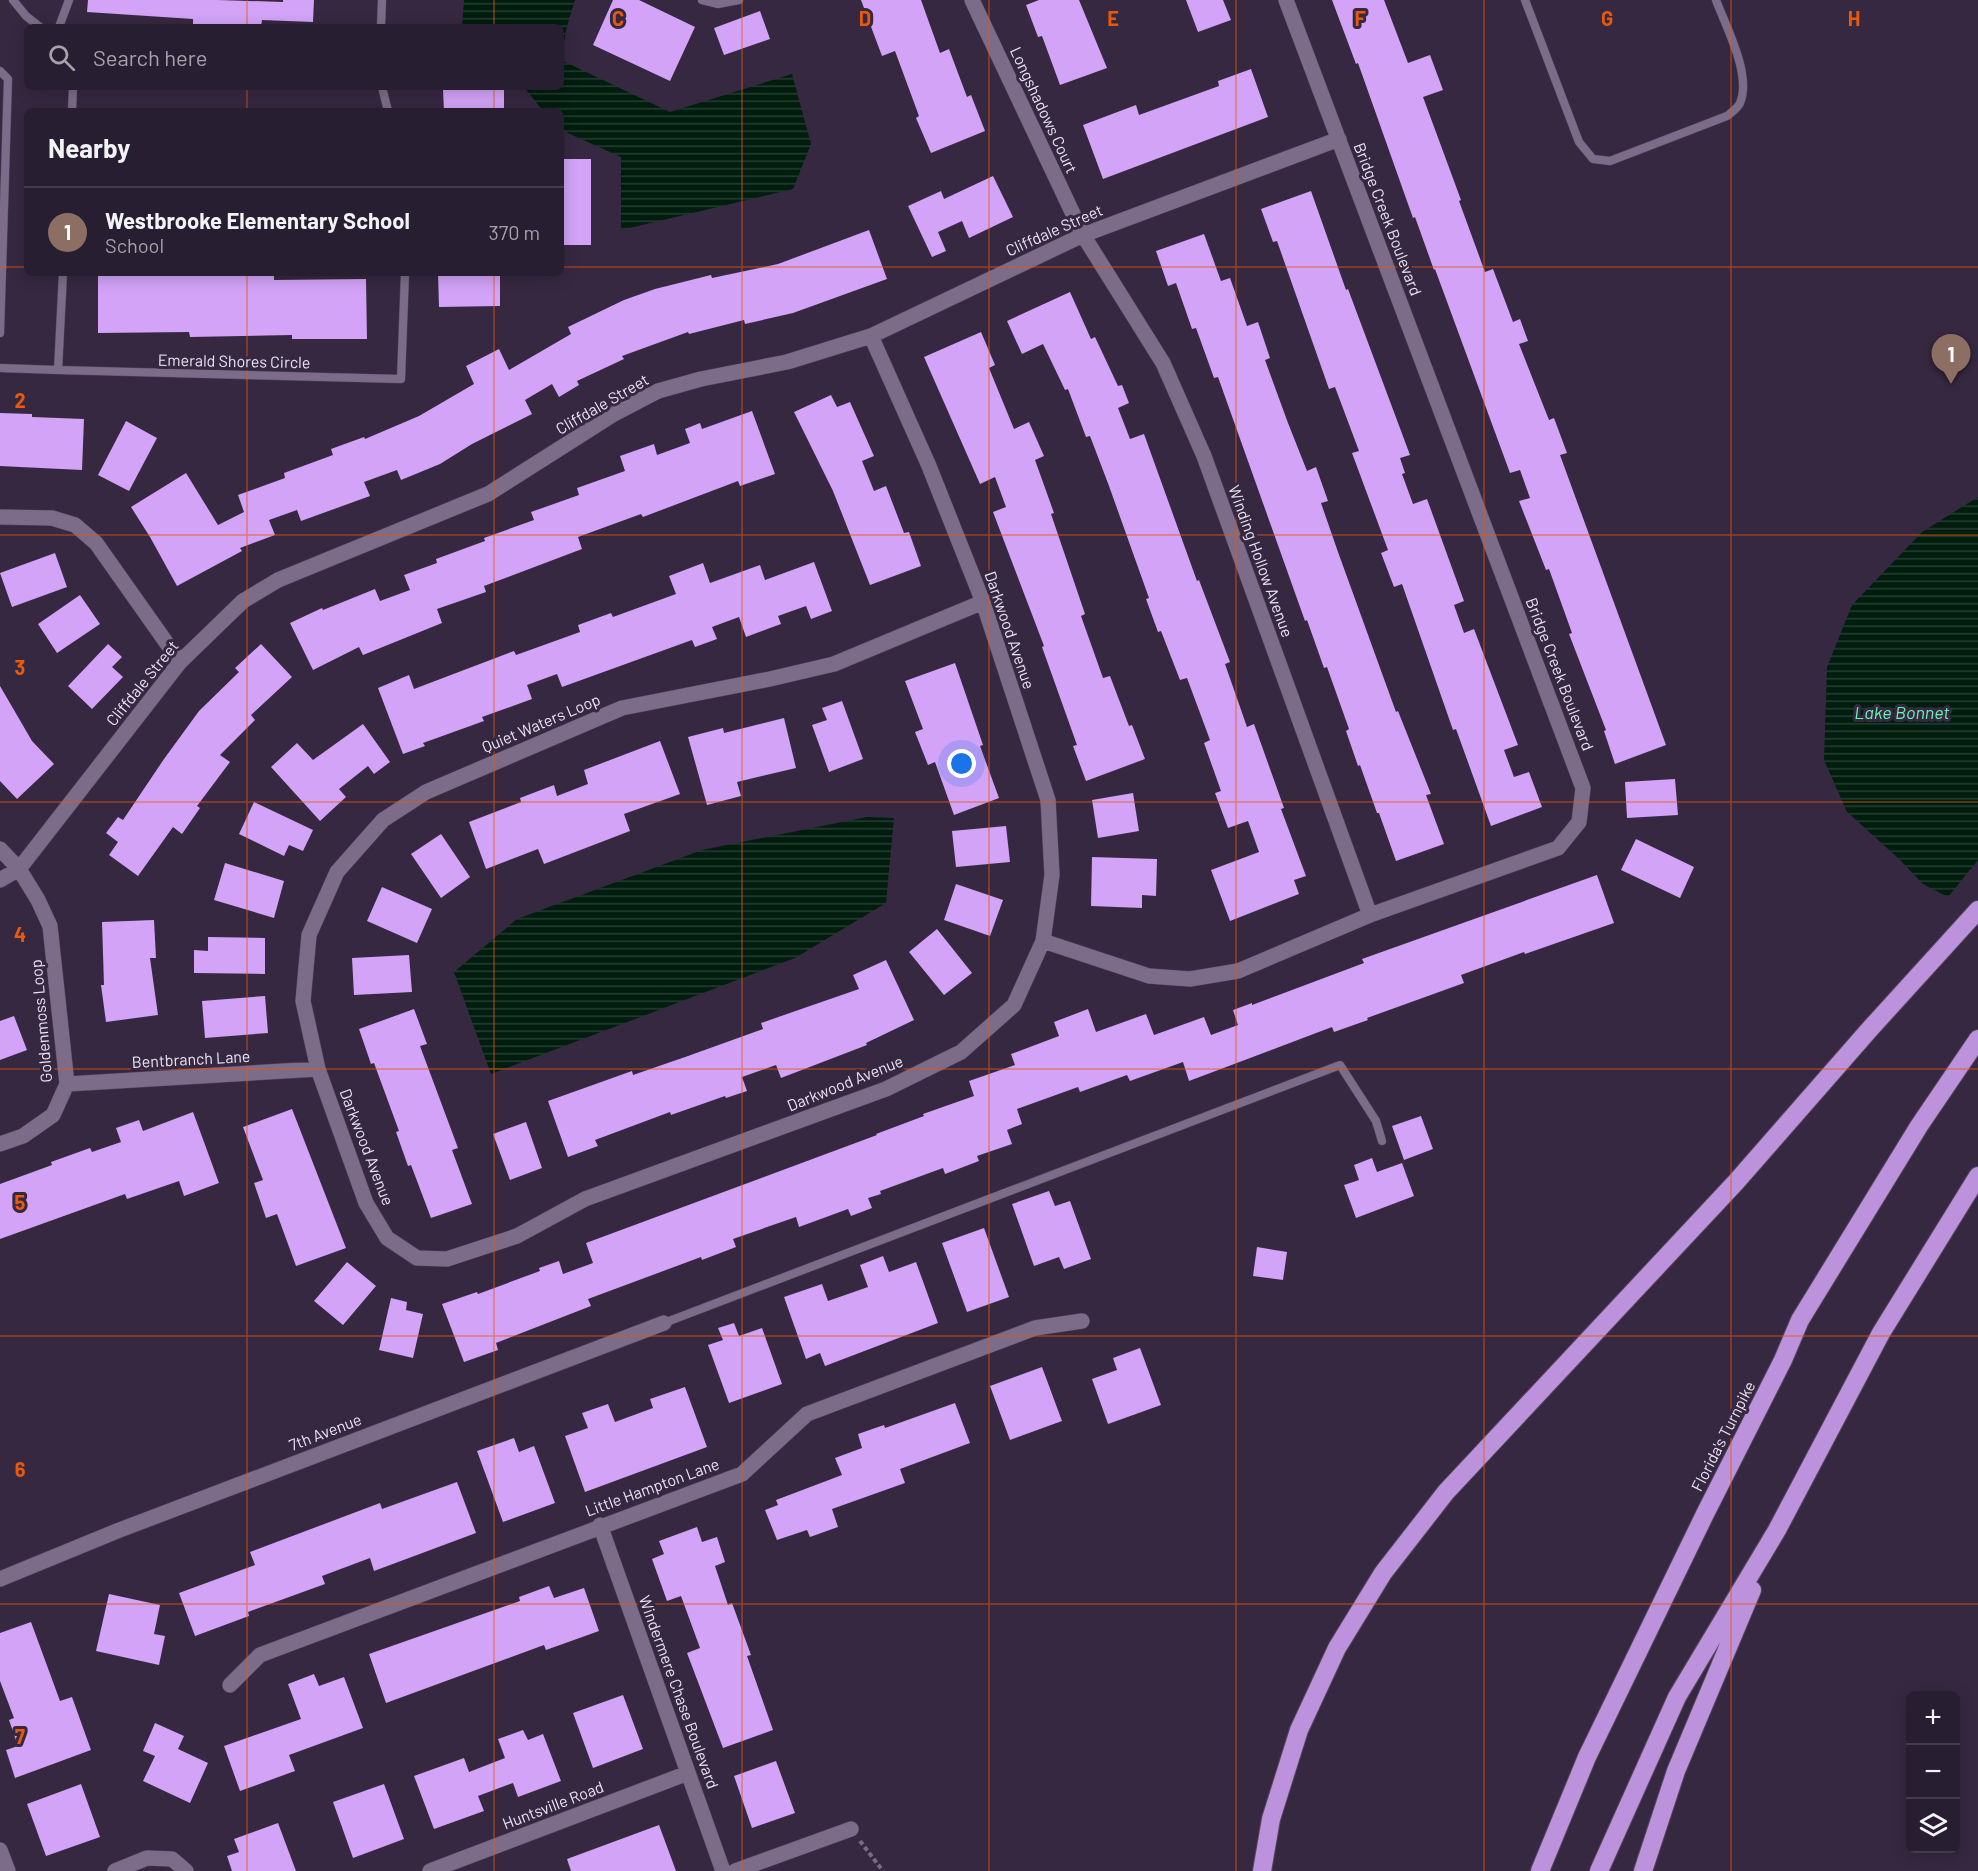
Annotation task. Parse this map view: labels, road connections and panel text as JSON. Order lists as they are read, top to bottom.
{
  "streets": {
    "highway": ["Florida's Turnpike"],
    "street": [
      "Longshadows Court",
      "Bridge Creek Boulevard",
      "Cliffdale Street",
      "Winding Hollow Avenue",
      "Darkwood Avenue",
      "Quiet Waters Loop",
      "Goldenmoss Loop",
      "Bentbranch Lane",
      "7th Avenue",
      "Little Hampton Lane",
      "Windermere Chase Boulevard",
      "Huntsville Road"
    ],
    "lane": ["Emerald Shores Circle"]
  },
  "crossings": [
    ["Longshadows Court", "Cliffdale Street"],
    ["Longshadows Court", "Winding Hollow Avenue"],
    ["Bridge Creek Boulevard", "Cliffdale Street"],
    ["Bridge Creek Boulevard", "Winding Hollow Avenue"],
    ["Bridge Creek Boulevard", "Darkwood Avenue"],
    ["Cliffdale Street", "Winding Hollow Avenue"],
    ["Cliffdale Street", "Darkwood Avenue"],
    ["Cliffdale Street", "Goldenmoss Loop"],
    ["Darkwood Avenue", "Quiet Waters Loop"],
    ["Darkwood Avenue", "Bentbranch Lane"],
    ["Quiet Waters Loop", "Bentbranch Lane"],
    ["Goldenmoss Loop", "Bentbranch Lane"],
    ["Little Hampton Lane", "Windermere Chase Boulevard"],
    ["Windermere Chase Boulevard", "Huntsville Road"]
  ],
  "water": ["Lake Bonnet"],
  "page": {
    "search": "Search here",
    "heading": "Nearby",
    "list": [
      {
        "mark": "1",
        "name": "Westbrooke Elementary School",
        "note": "School",
        "value": "370 m"
      }
    ],
    "pins": "1",
    "map_buttons": ["+", "−"]
  },
  "grid": {
    "columns": [
      "C",
      "D",
      "E",
      "F",
      "G",
      "H"
    ],
    "rows": [
      "2",
      "3",
      "4",
      "5",
      "6",
      "7"
    ]
  }
}
